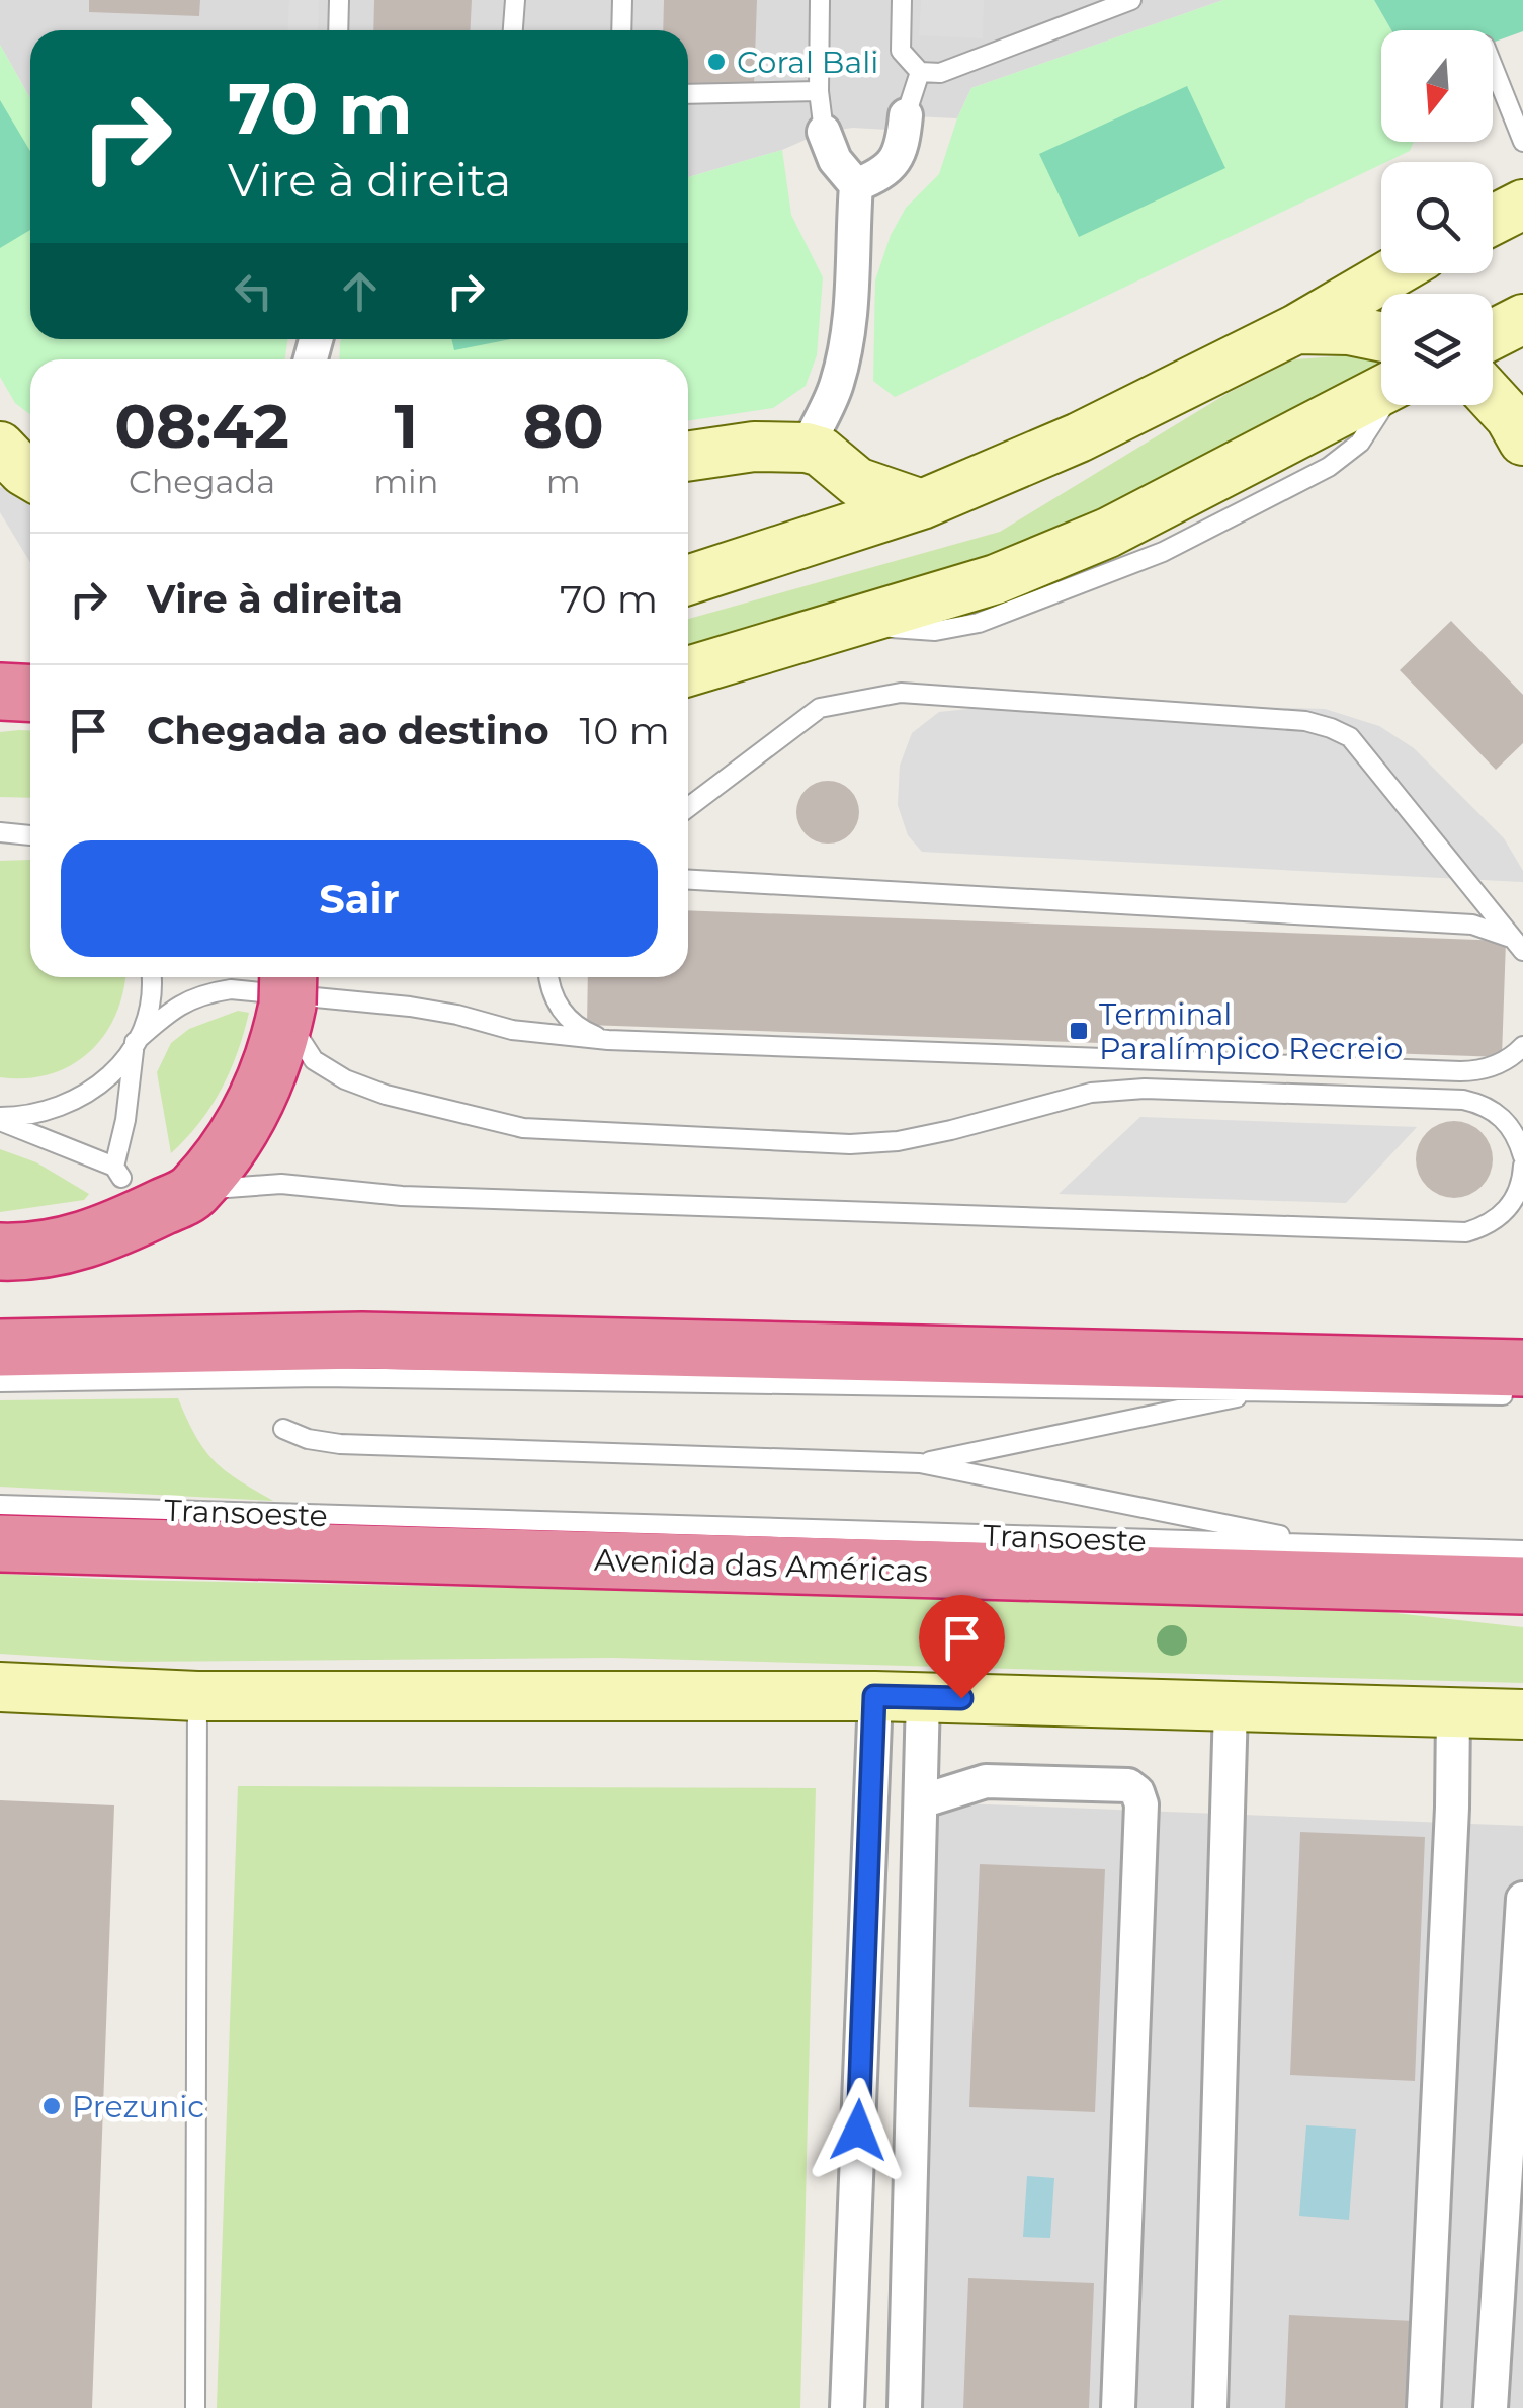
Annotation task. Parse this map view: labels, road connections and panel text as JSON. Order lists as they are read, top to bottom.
{
  "streets": {
    "highway": ["Avenida das Américas"],
    "lane": ["Transoeste"]
  },
  "places": {
    "other": ["Coral Bali", "Prezunic"],
    "transit": ["Terminal Paralímpico Recreio"]
  },
  "north": "bottom",
  "page": {
    "turn": ["70 m", "Vire à direita"],
    "eta": [
      "08:42",
      "Chegada",
      "1",
      "min",
      "80",
      "m"
    ],
    "list": [
      {
        "name": "Vire à direita",
        "value": "70 m"
      },
      {
        "name": "Chegada ao destino",
        "value": "10 m"
      }
    ],
    "buttons": "Sair"
  }
}
